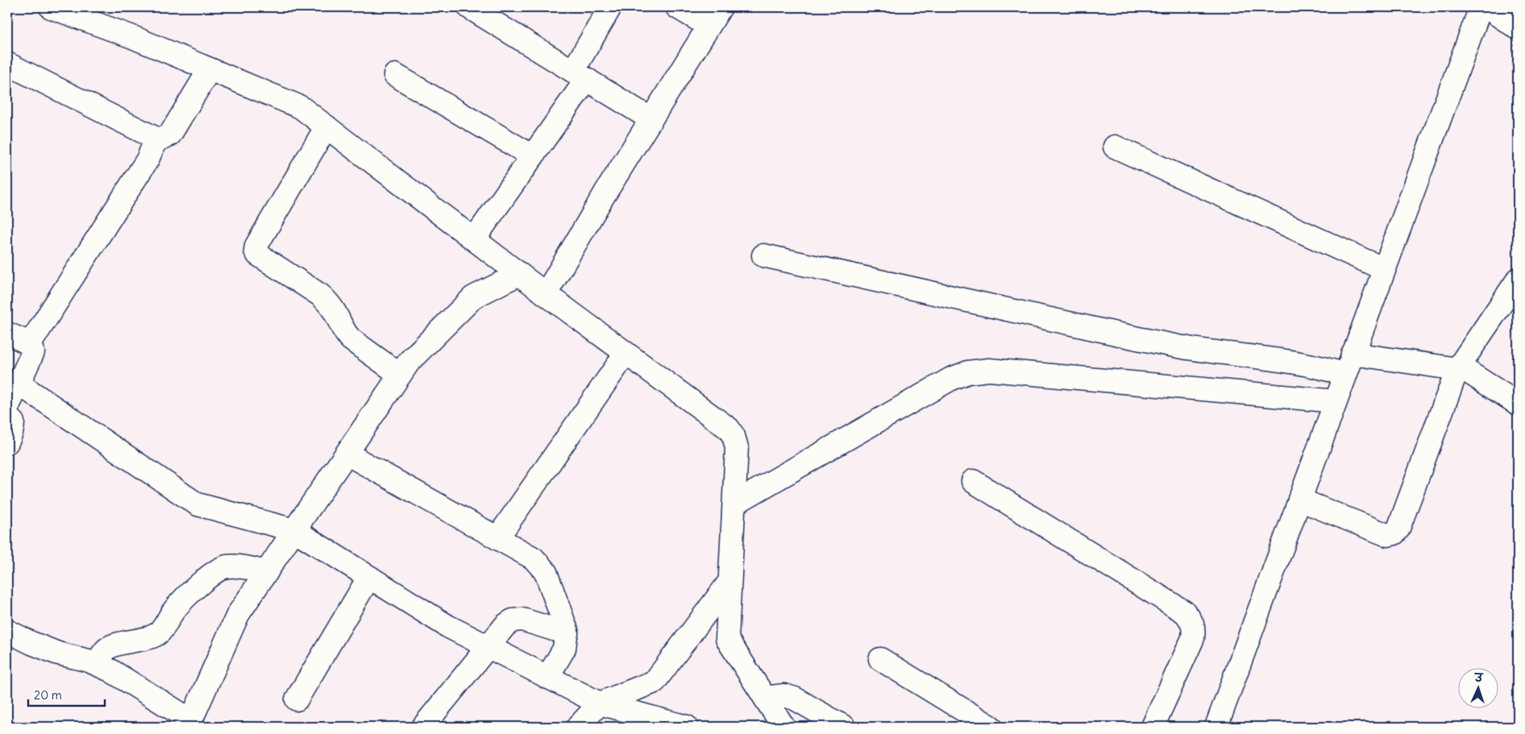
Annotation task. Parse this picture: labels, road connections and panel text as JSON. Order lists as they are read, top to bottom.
{
  "scale_bar": "20 m",
  "north": "top"
}
